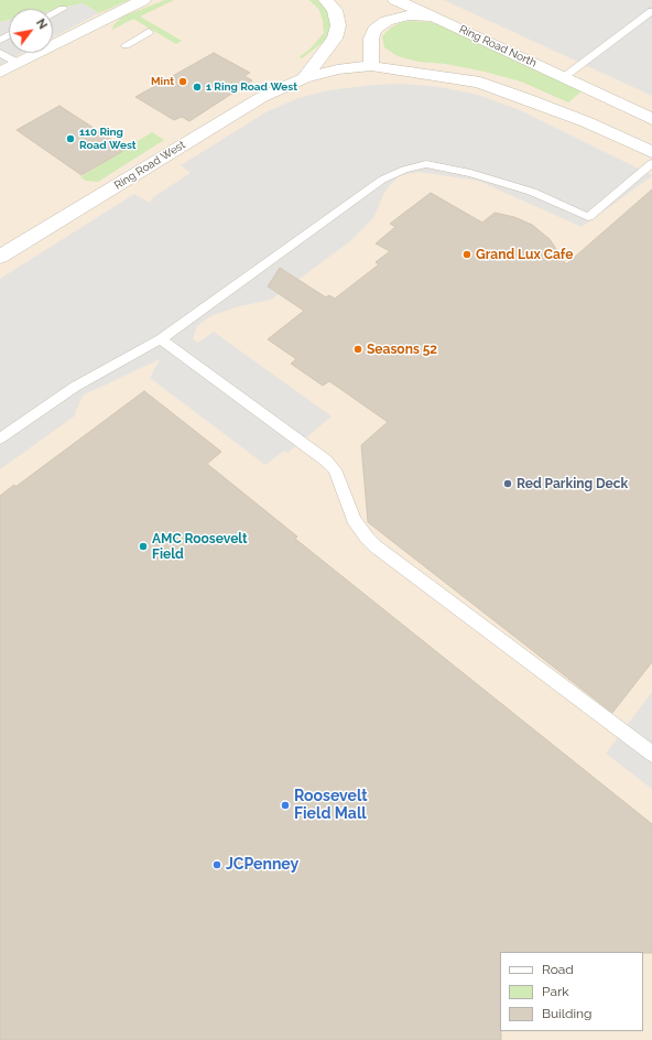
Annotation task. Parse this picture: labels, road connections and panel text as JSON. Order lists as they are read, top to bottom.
{
  "streets": {
    "street": ["Ring Road North", "Ring Road West"]
  },
  "places": [
    "Mint",
    "1 Ring Road West",
    "110 Ring Road West",
    "Grand Lux Cafe",
    "Seasons 52",
    "Red Parking Deck",
    "AMC Roosevelt Field",
    "Roosevelt Field Mall",
    "JCPenney"
  ],
  "legend": ["Road", "Park", "Building"],
  "north": "top right"
}
